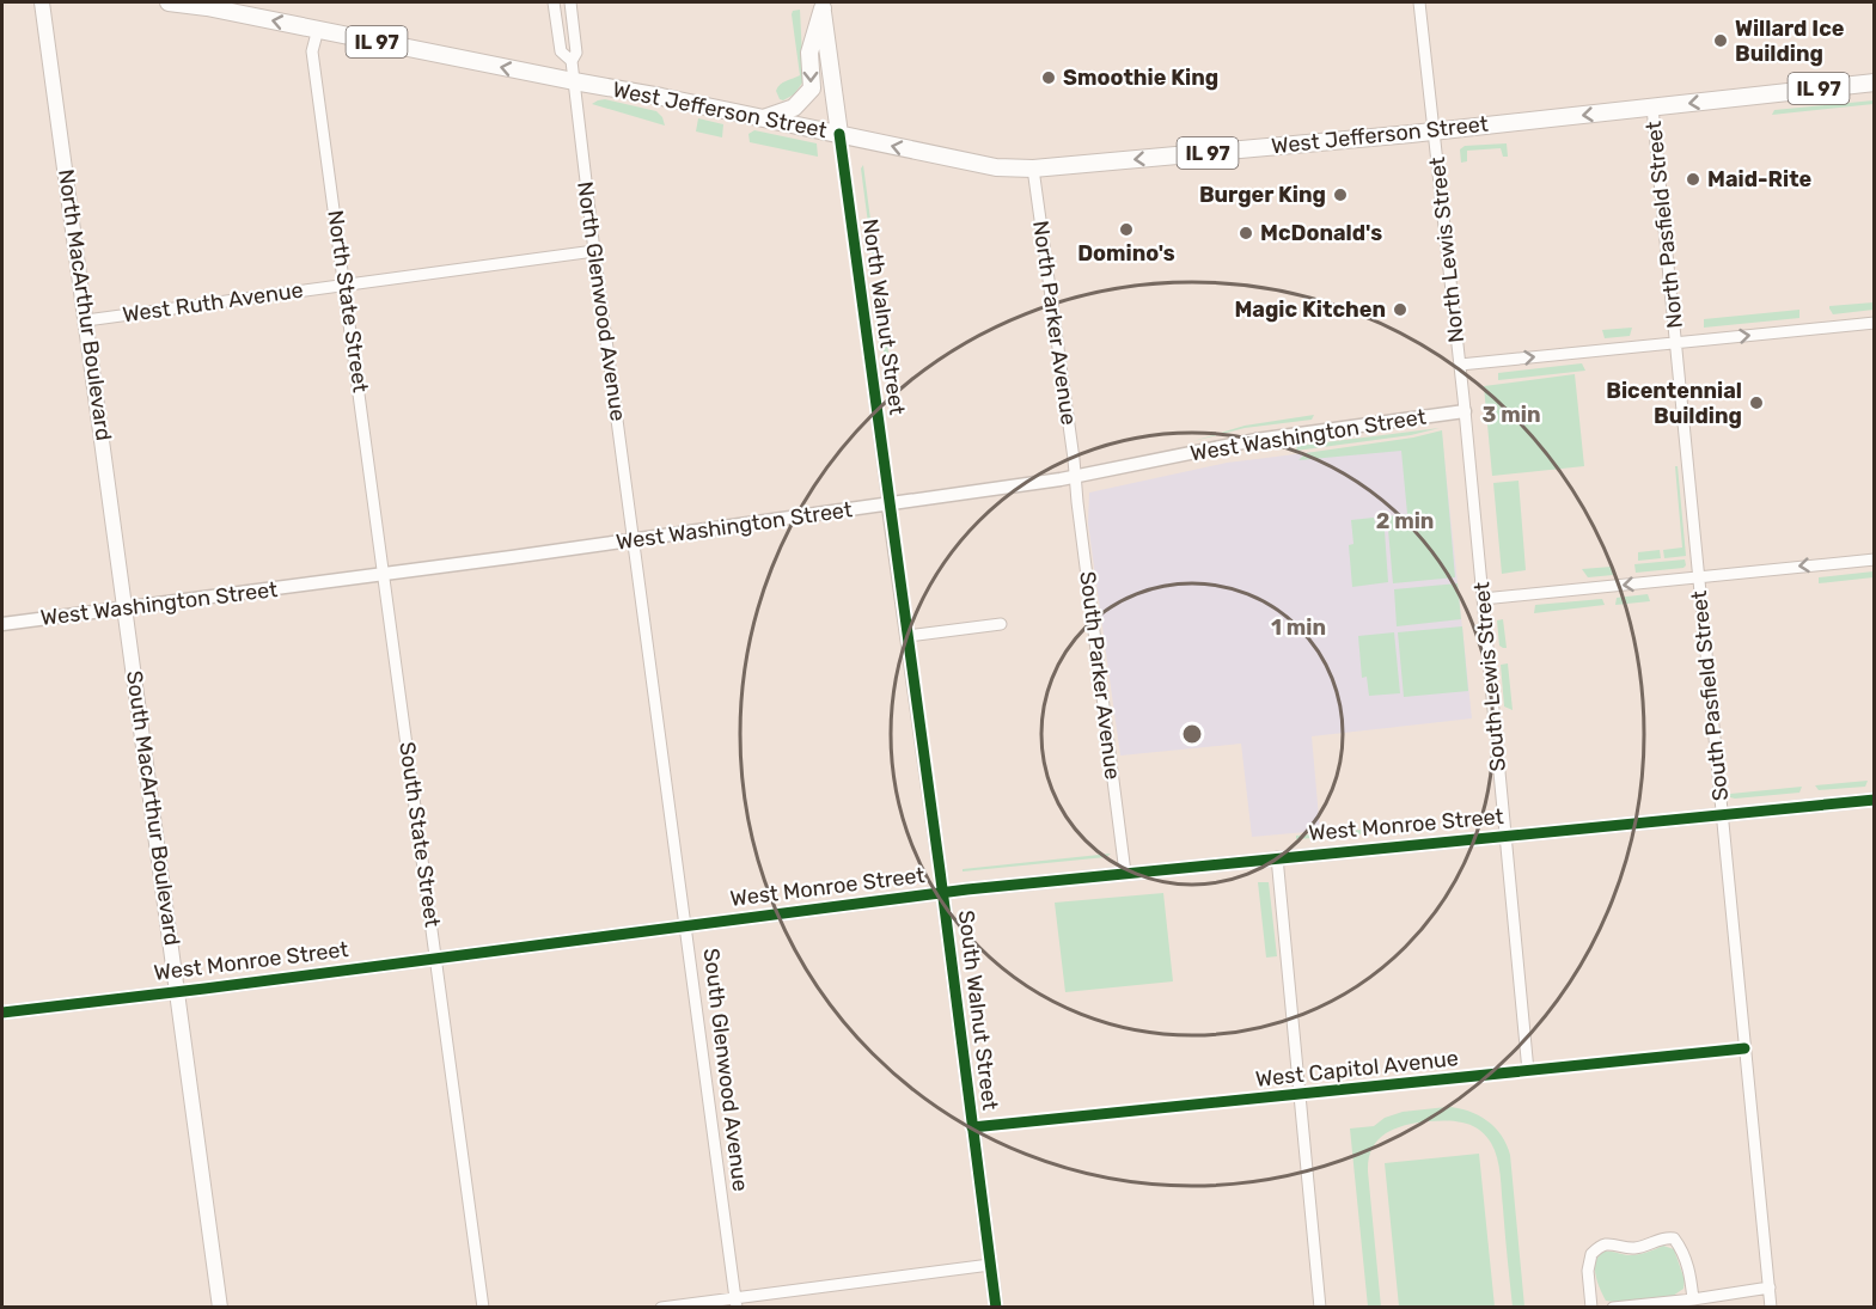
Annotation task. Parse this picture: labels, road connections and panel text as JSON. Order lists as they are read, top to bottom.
{
  "streets": {
    "main road": [
      "IL 97",
      "West Jefferson Street",
      "North MacArthur Boulevard",
      "North Walnut Street",
      "South MacArthur Boulevard"
    ],
    "street": [
      "North Pasfield Street",
      "North Lewis Street",
      "North State Street",
      "North Glenwood Avenue",
      "West Ruth Avenue",
      "North Parker Avenue",
      "West Washington Street",
      "South Parker Avenue",
      "South Lewis Street",
      "South Pasfield Street",
      "West Monroe Street",
      "South State Street",
      "South Walnut Street",
      "West Capitol Avenue",
      "South Glenwood Avenue"
    ]
  },
  "crossings": [
    ["West Jefferson Street", "North Pasfield Street"],
    ["West Jefferson Street", "North Lewis Street"],
    ["West Jefferson Street", "North State Street"],
    ["West Jefferson Street", "North Glenwood Avenue"],
    ["West Jefferson Street", "North Walnut Street"],
    ["West Jefferson Street", "North Parker Avenue"],
    ["North Pasfield Street", "South Pasfield Street"],
    ["North Lewis Street", "West Washington Street"],
    ["North Lewis Street", "South Lewis Street"],
    ["North State Street", "West Ruth Avenue"],
    ["North State Street", "West Washington Street"],
    ["North State Street", "South State Street"],
    ["North Glenwood Avenue", "West Ruth Avenue"],
    ["North Glenwood Avenue", "West Washington Street"],
    ["North Glenwood Avenue", "South Glenwood Avenue"],
    ["West Ruth Avenue", "North MacArthur Boulevard"],
    ["North MacArthur Boulevard", "West Washington Street"],
    ["North MacArthur Boulevard", "South MacArthur Boulevard"],
    ["North Walnut Street", "West Washington Street"],
    ["North Walnut Street", "South Walnut Street"],
    ["North Parker Avenue", "West Washington Street"],
    ["North Parker Avenue", "South Parker Avenue"],
    ["West Washington Street", "South Parker Avenue"],
    ["West Washington Street", "South Lewis Street"],
    ["West Washington Street", "South MacArthur Boulevard"],
    ["West Washington Street", "South State Street"],
    ["West Washington Street", "South Walnut Street"],
    ["West Washington Street", "South Glenwood Avenue"],
    ["South Parker Avenue", "West Monroe Street"],
    ["South Lewis Street", "West Monroe Street"],
    ["South Lewis Street", "West Capitol Avenue"],
    ["South Pasfield Street", "West Monroe Street"],
    ["South Pasfield Street", "West Capitol Avenue"],
    ["South MacArthur Boulevard", "West Monroe Street"],
    ["West Monroe Street", "South State Street"],
    ["West Monroe Street", "South Walnut Street"],
    ["West Monroe Street", "South Glenwood Avenue"],
    ["South Walnut Street", "West Capitol Avenue"]
  ],
  "one_way": ["West Jefferson Street"],
  "places": [
    "Willard Ice Building",
    "Smoothie King",
    "Maid-Rite",
    "Burger King",
    "Domino's",
    "McDonald's",
    "Magic Kitchen",
    "Bicentennial Building"
  ],
  "rings": ["3 min", "2 min", "1 min"]
}
